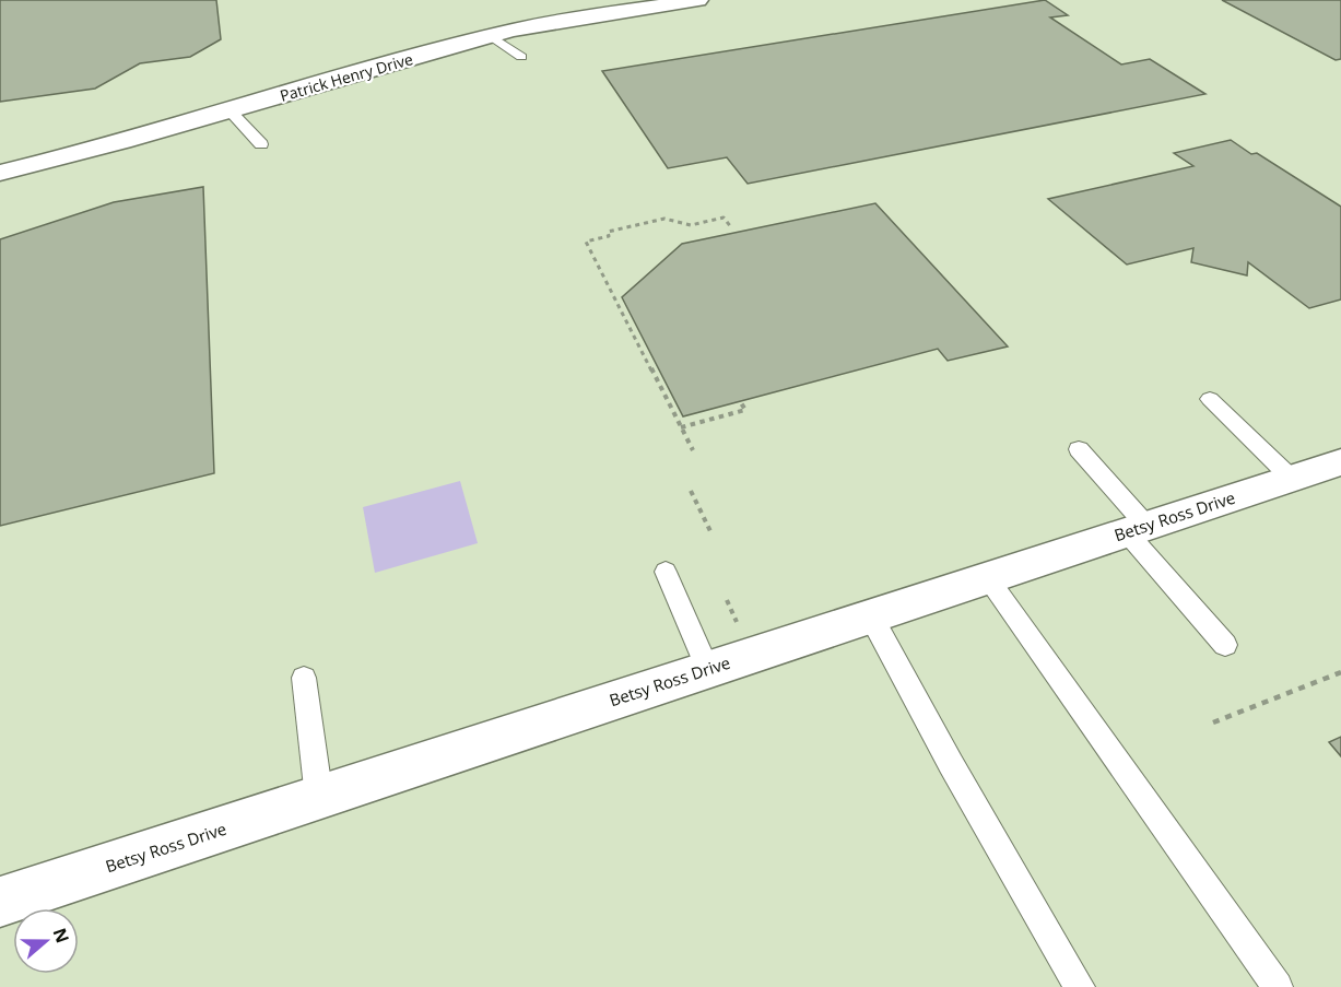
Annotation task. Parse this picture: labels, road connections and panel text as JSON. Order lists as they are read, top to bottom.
{
  "streets": {
    "street": ["Patrick Henry Drive", "Betsy Ross Drive"]
  },
  "north": "right"
}
